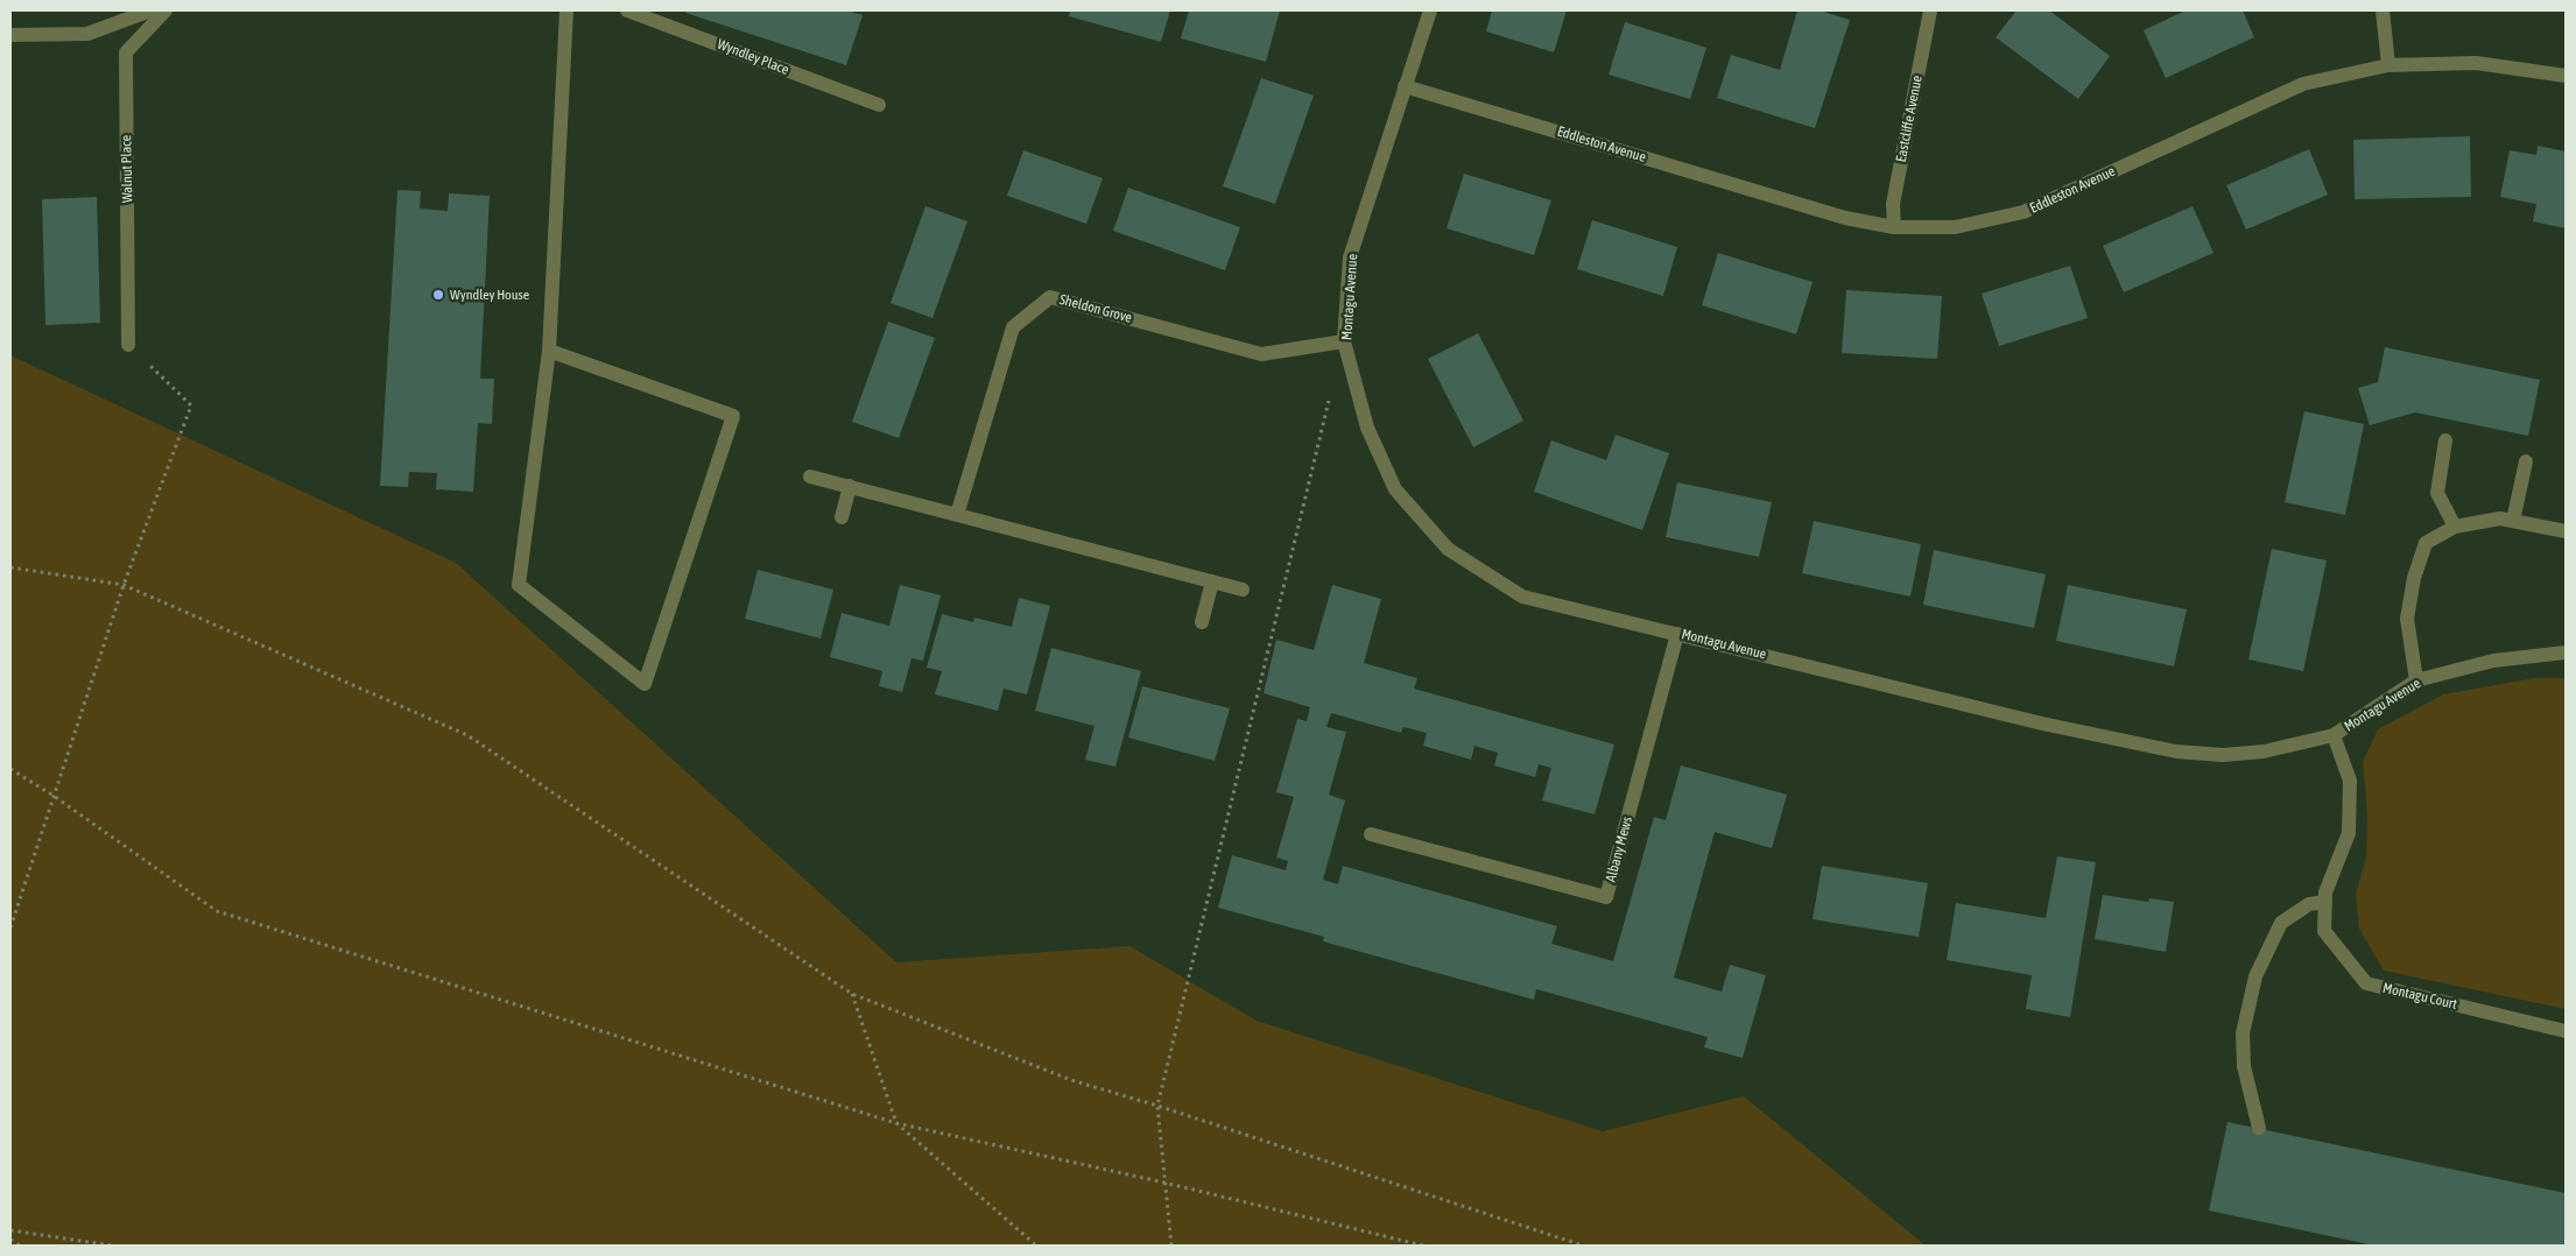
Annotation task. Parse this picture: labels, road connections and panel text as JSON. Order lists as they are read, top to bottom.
{
  "streets": {
    "street": [
      "Wyndley Place",
      "Eastcliffe Avenue",
      "Eddleston Avenue",
      "Walnut Place",
      "Montagu Avenue",
      "Sheldon Grove",
      "Albany Mews",
      "Montagu Court"
    ]
  },
  "crossings": [
    ["Eastcliffe Avenue", "Eddleston Avenue"],
    ["Eddleston Avenue", "Montagu Avenue"],
    ["Montagu Avenue", "Sheldon Grove"],
    ["Montagu Avenue", "Albany Mews"],
    ["Montagu Avenue", "Montagu Court"]
  ],
  "places": ["Wyndley House"]
}
